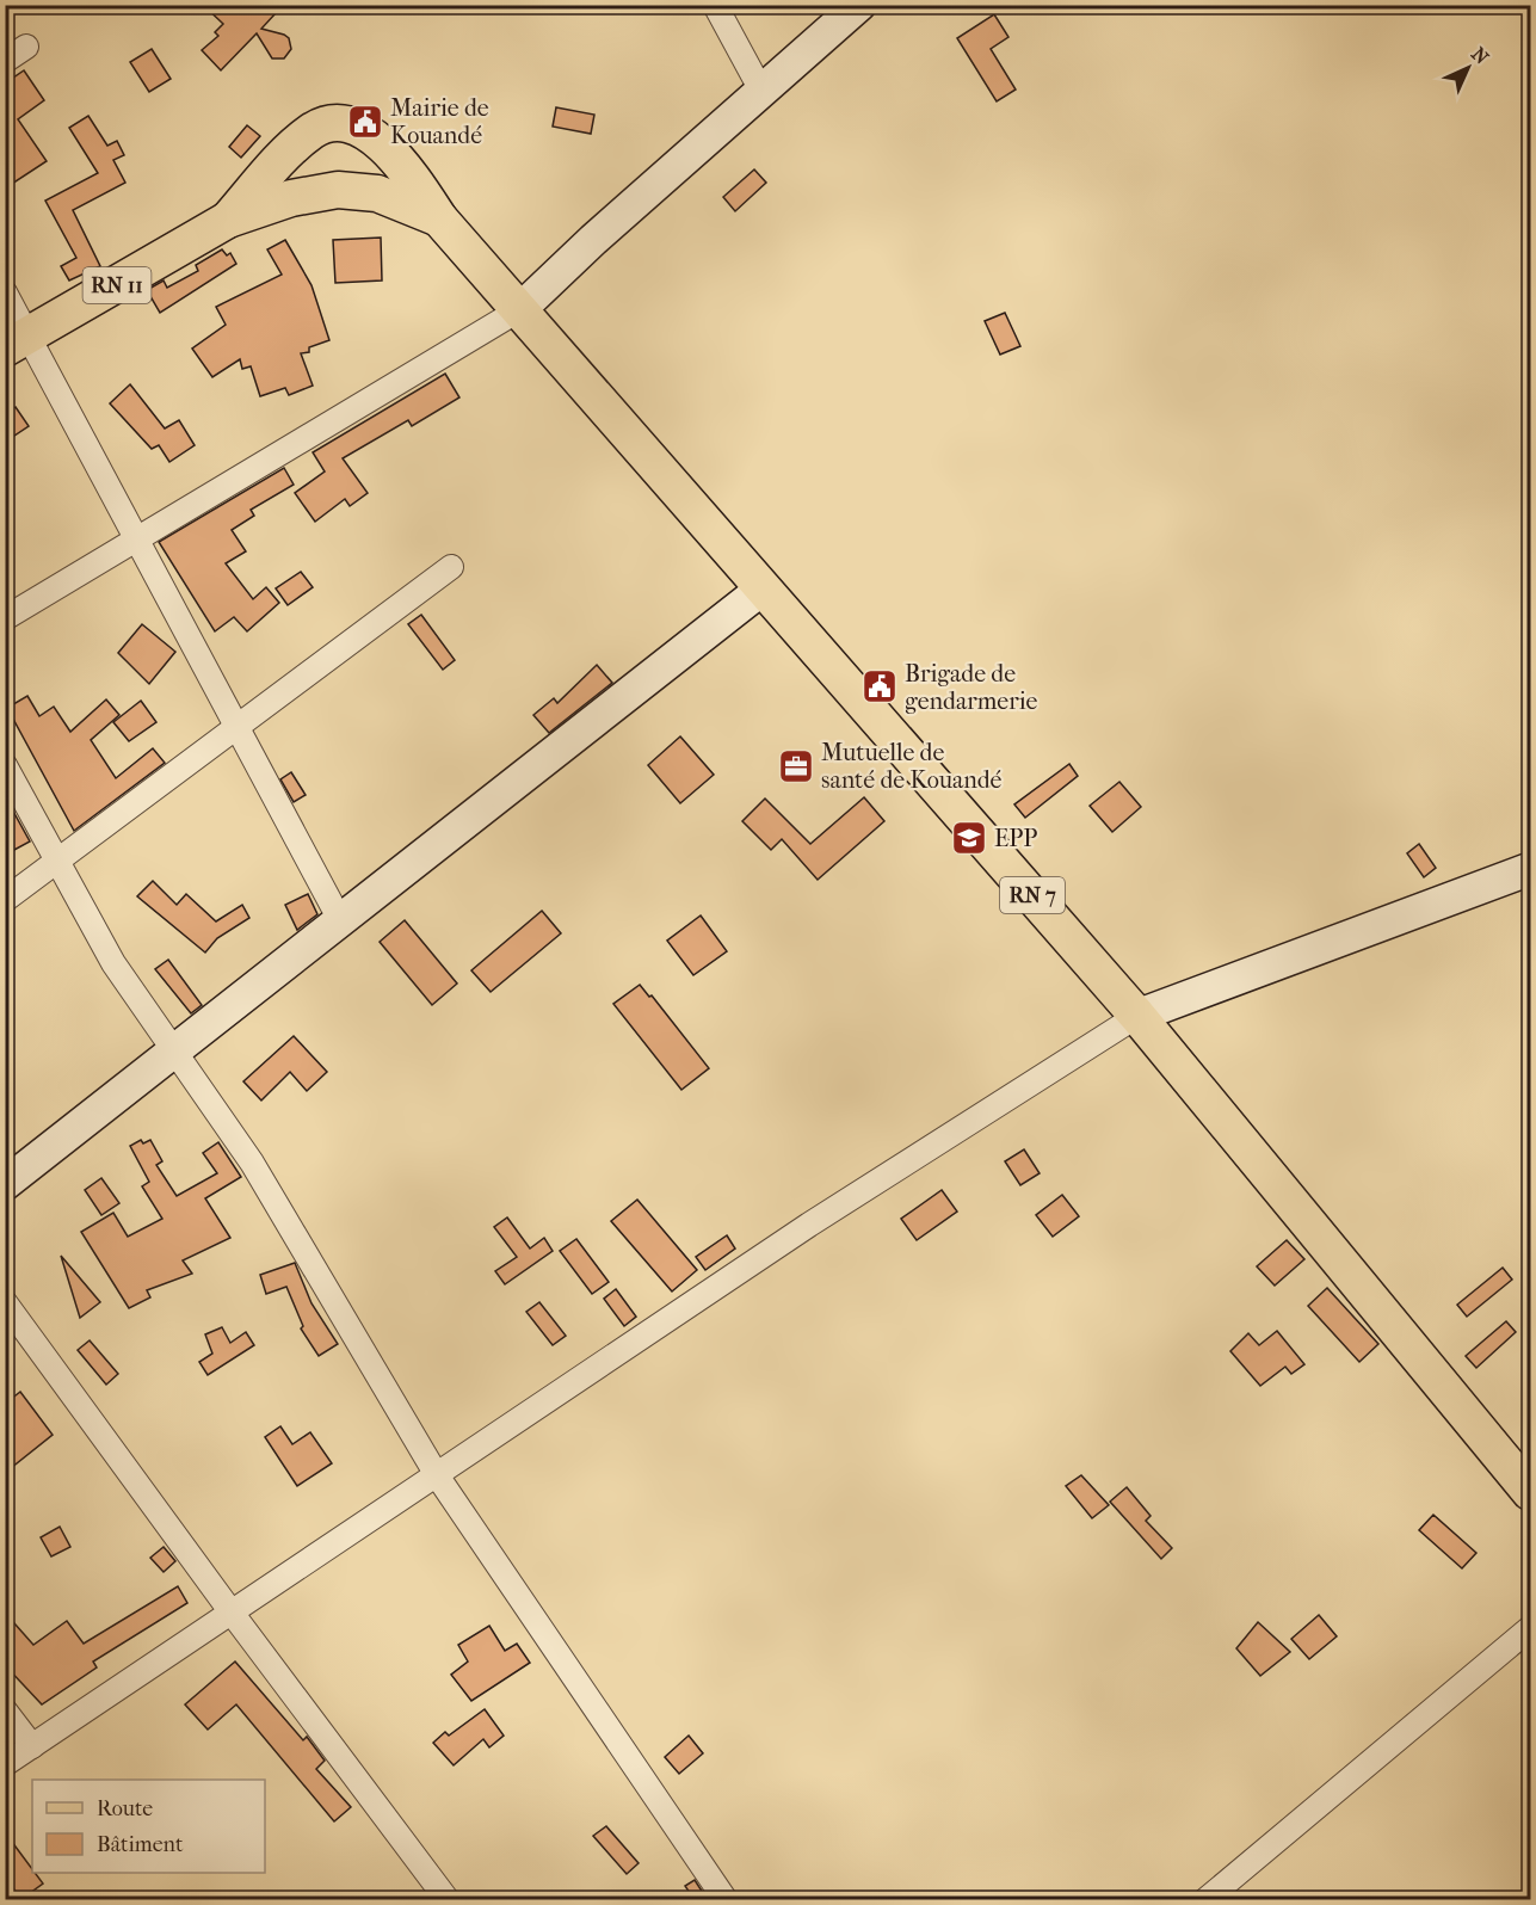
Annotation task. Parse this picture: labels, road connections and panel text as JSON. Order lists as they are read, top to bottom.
{
  "streets": {
    "main road": ["RN 11", "RN 7"]
  },
  "crossings": [
    ["RN 11", "RN 7"]
  ],
  "places": {
    "public building": ["Mairie de Kouandé", "Brigade de gendarmerie"],
    "office": ["Mutuelle de santé de Kouandé"],
    "school or university": ["EPP"]
  },
  "legend": ["Route", "Bâtiment"],
  "north": "top right"
}
